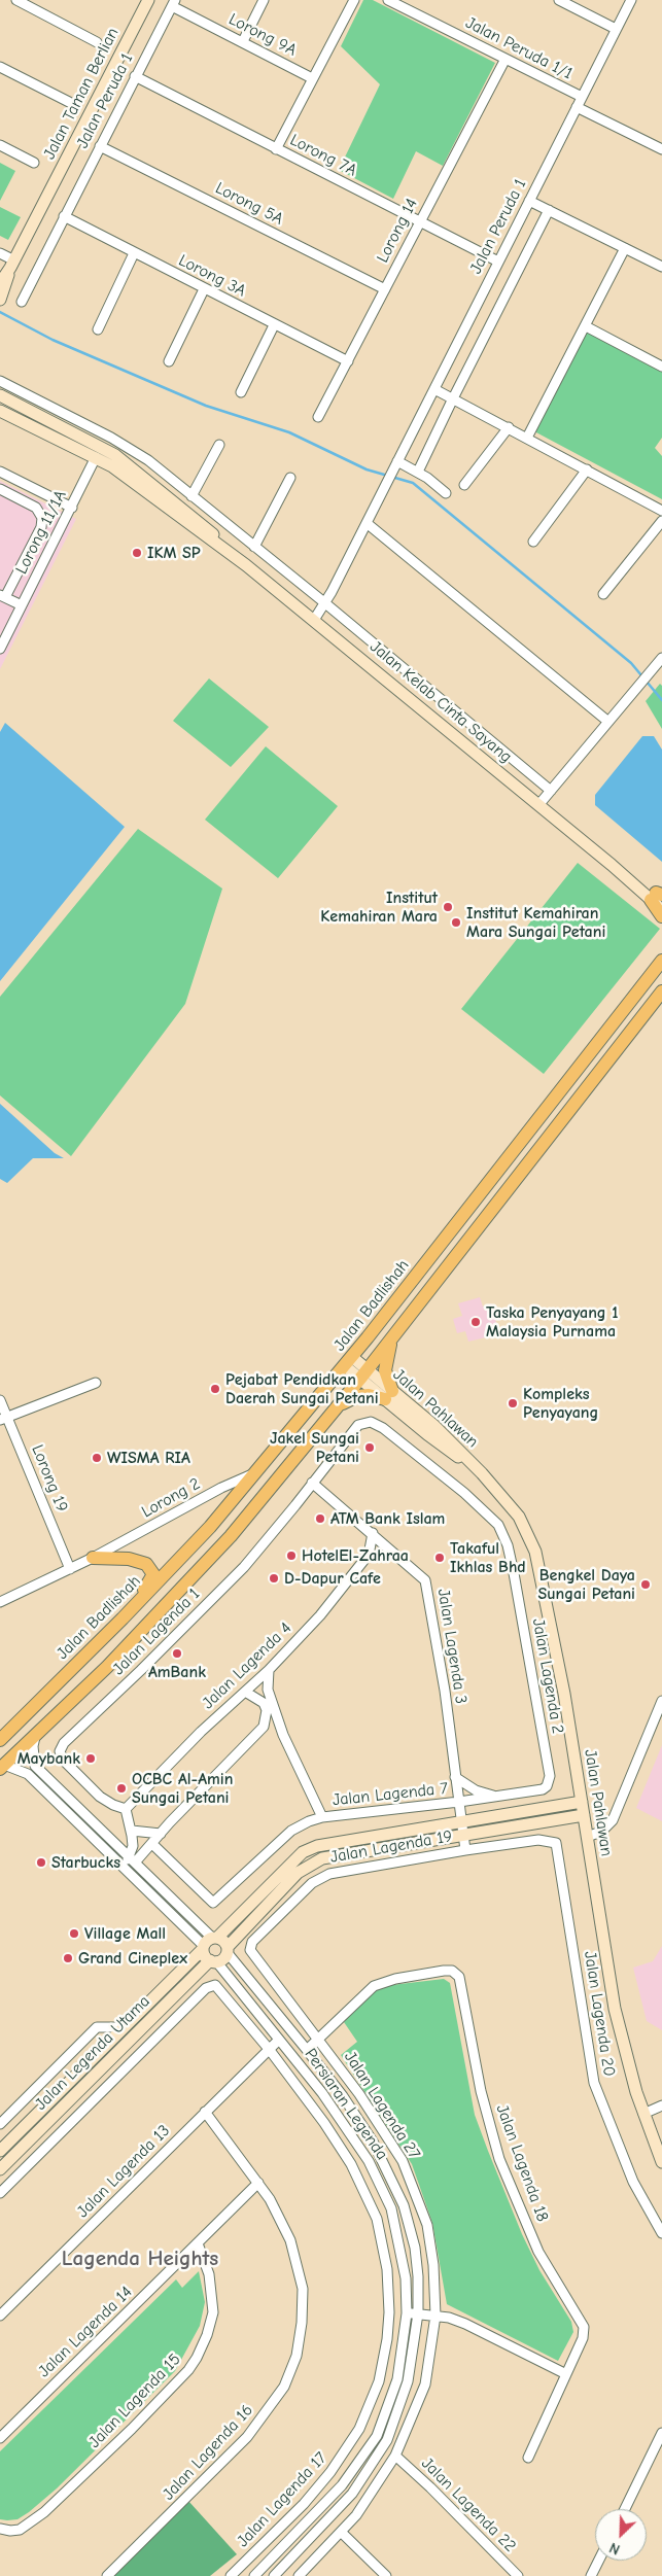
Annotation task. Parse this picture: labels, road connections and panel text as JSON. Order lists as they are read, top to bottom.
{
  "streets": {
    "main road": ["Jalan Badlishah"],
    "street": [
      "Lorong 9A",
      "Jalan Peruda 1/1",
      "Jalan Taman Berlian",
      "Jalan Peruda 1",
      "Lorong 7A",
      "Lorong 5A",
      "Lorong 14",
      "Lorong 3A",
      "Lorong 11/1A",
      "Jalan Kelab Cinta Sayang",
      "Jalan Pahlawan",
      "Lorong 19",
      "Lorong 2",
      "Jalan Lagenda 1",
      "Jalan Lagenda 3",
      "Jalan Lagenda 4",
      "Jalan Lagenda 2",
      "Jalan Lagenda 7",
      "Jalan Lagenda 19",
      "Jalan Lagenda 20",
      "Jalan Legenda Utama",
      "Persiaran Legenda",
      "Jalan Lagenda 27",
      "Jalan Lagenda 18",
      "Jalan Lagenda 13",
      "Jalan Lagenda 14",
      "Jalan Lagenda 15",
      "Jalan Lagenda 16",
      "Jalan Lagenda 17",
      "Jalan Lagenda 22"
    ]
  },
  "crossings": [
    ["Lorong 9A", "Jalan Peruda 1"],
    ["Jalan Peruda 1/1", "Jalan Peruda 1"],
    ["Jalan Peruda 1/1", "Lorong 14"],
    ["Jalan Peruda 1", "Lorong 7A"],
    ["Jalan Peruda 1", "Lorong 5A"],
    ["Jalan Peruda 1", "Lorong 3A"],
    ["Jalan Peruda 1", "Jalan Kelab Cinta Sayang"],
    ["Lorong 7A", "Lorong 14"],
    ["Lorong 5A", "Lorong 14"],
    ["Lorong 14", "Lorong 3A"],
    ["Lorong 11/1A", "Jalan Kelab Cinta Sayang"],
    ["Jalan Badlishah", "Jalan Pahlawan"],
    ["Jalan Badlishah", "Lorong 2"],
    ["Jalan Pahlawan", "Jalan Legenda Utama"],
    ["Lorong 19", "Lorong 2"],
    ["Jalan Lagenda 1", "Jalan Lagenda 3"],
    ["Jalan Lagenda 1", "Jalan Lagenda 4"],
    ["Jalan Lagenda 1", "Jalan Lagenda 2"],
    ["Jalan Lagenda 3", "Jalan Lagenda 4"],
    ["Jalan Lagenda 3", "Jalan Lagenda 2"],
    ["Jalan Lagenda 3", "Jalan Lagenda 7"],
    ["Jalan Lagenda 3", "Jalan Lagenda 19"],
    ["Jalan Lagenda 3", "Jalan Legenda Utama"],
    ["Jalan Lagenda 4", "Jalan Lagenda 7"],
    ["Jalan Lagenda 2", "Jalan Lagenda 7"],
    ["Jalan Lagenda 19", "Jalan Lagenda 20"],
    ["Jalan Lagenda 19", "Jalan Lagenda 27"],
    ["Jalan Legenda Utama", "Persiaran Legenda"],
    ["Persiaran Legenda", "Jalan Lagenda 18"],
    ["Persiaran Legenda", "Jalan Lagenda 13"],
    ["Jalan Lagenda 27", "Jalan Lagenda 18"],
    ["Jalan Lagenda 27", "Jalan Lagenda 22"],
    ["Jalan Lagenda 13", "Jalan Lagenda 16"],
    ["Jalan Lagenda 13", "Jalan Lagenda 17"],
    ["Jalan Lagenda 14", "Jalan Lagenda 15"],
    ["Jalan Lagenda 14", "Jalan Lagenda 16"]
  ],
  "districts": ["Lagenda Heights"],
  "places": [
    "IKM SP",
    "Institut Kemahiran Mara",
    "Institut Kemahiran Mara Sungai Petani",
    "Taska Penyayang 1 Malaysia Purnama",
    "Pejabat Pendidkan Daerah Sungai Petani",
    "Kompleks Penyayang",
    "Jakel Sungai Petani",
    "WISMA RIA",
    "ATM Bank Islam",
    "HotelEl-Zahraa",
    "Takaful Ikhlas Bhd",
    "D-Dapur Cafe",
    "Bengkel Daya Sungai Petani",
    "AmBank",
    "Maybank",
    "OCBC Al-Amin Sungai Petani",
    "Starbucks",
    "Village Mall",
    "Grand Cineplex"
  ],
  "north": "bottom left"
}
